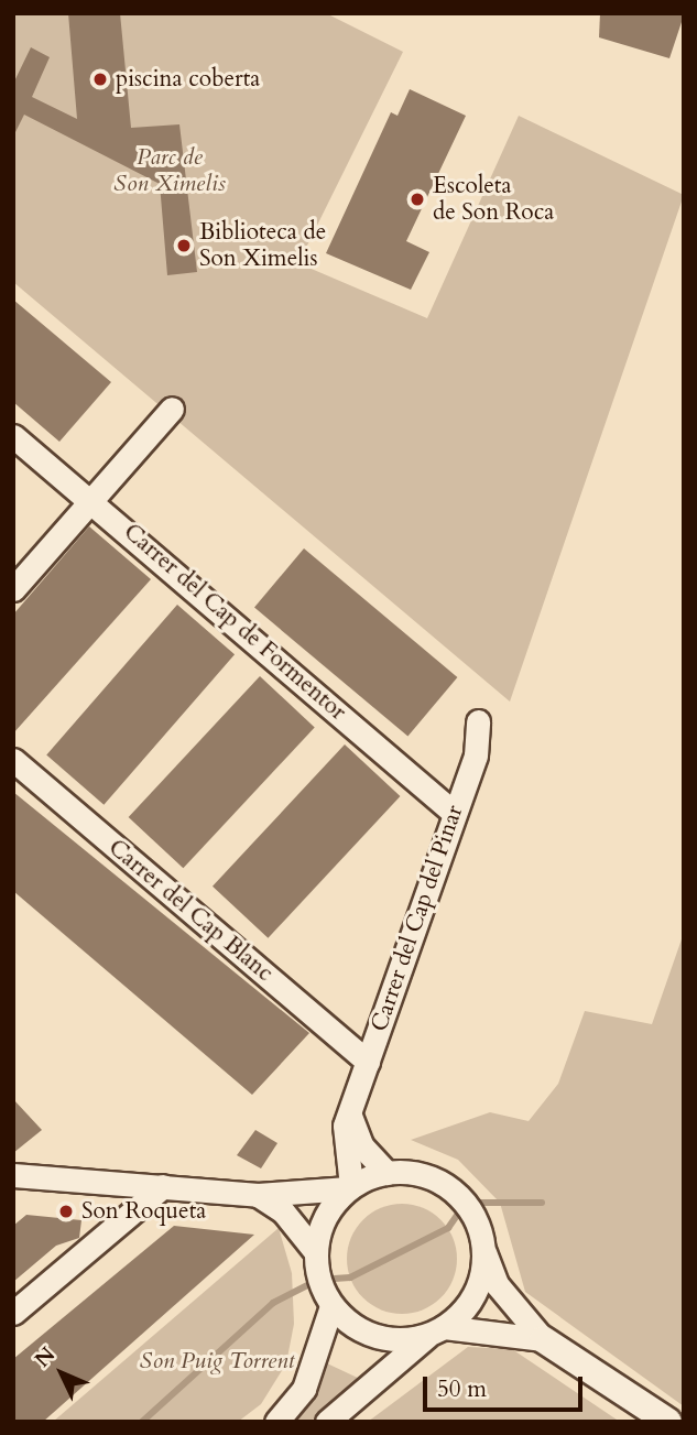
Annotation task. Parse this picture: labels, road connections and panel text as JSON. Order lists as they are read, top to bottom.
{
  "streets": {
    "street": ["Carrer del Cap de Formentor", "Carrer del Cap Blanc", "Carrer del Cap del Pinar"]
  },
  "crossings": [
    ["Carrer del Cap de Formentor", "Carrer del Cap del Pinar"],
    ["Carrer del Cap Blanc", "Carrer del Cap del Pinar"]
  ],
  "parks": ["Parc de Son Ximelis", "Son Puig Torrent"],
  "places": [
    "piscina coberta",
    "Escoleta de Son Roca",
    "Biblioteca de Son Ximelis",
    "Son Roqueta"
  ],
  "scale_bar": "50 m",
  "north": "top left"
}
